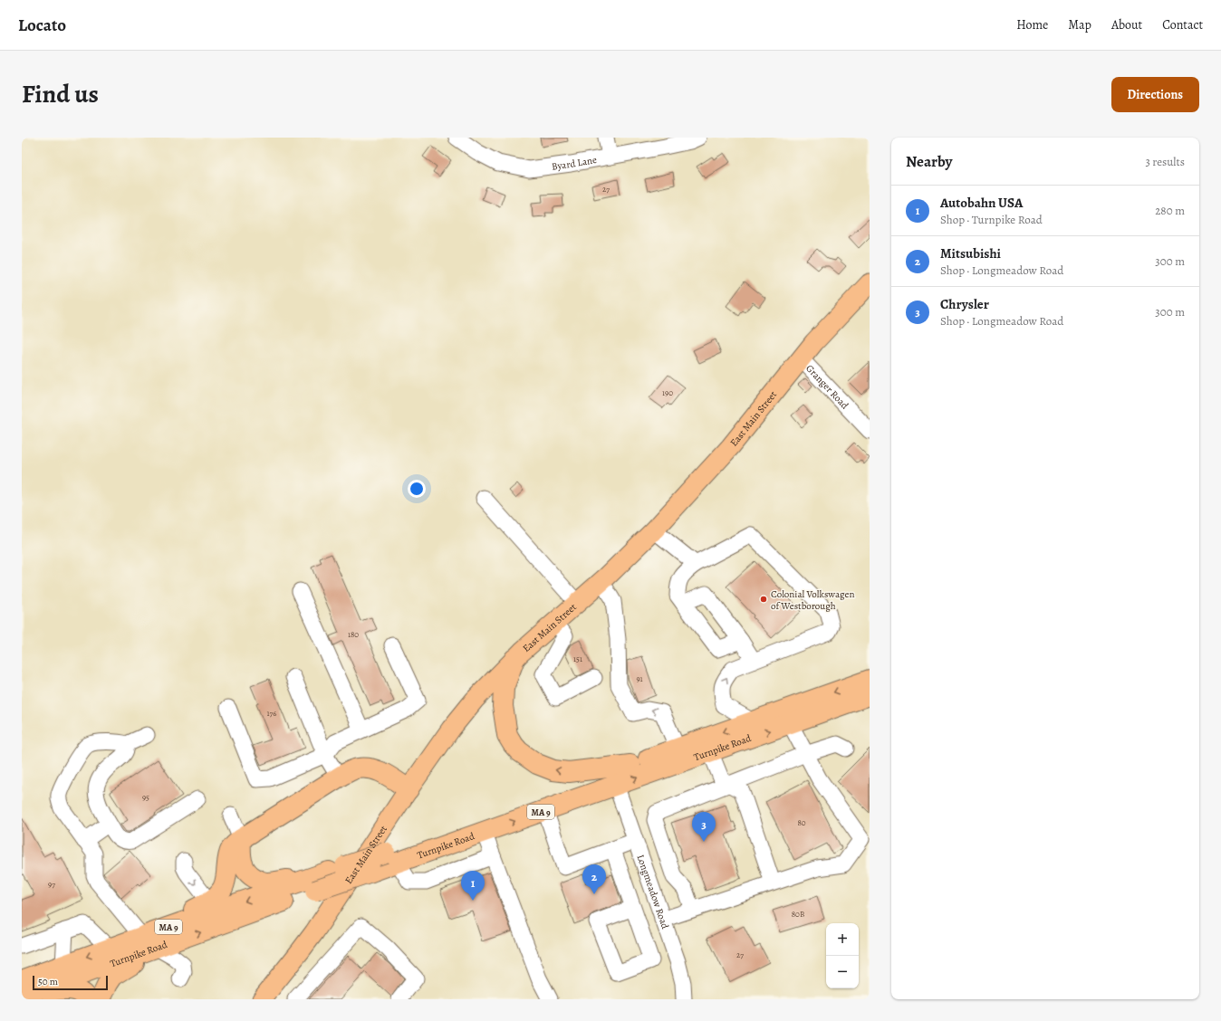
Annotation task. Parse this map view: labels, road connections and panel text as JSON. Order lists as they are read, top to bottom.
{
  "streets": {
    "highway": ["Turnpike Road", "MA 9"],
    "main road": ["East Main Street"],
    "street": ["Byard Lane", "Granger Road", "Longmeadow Road"]
  },
  "crossings": [
    ["Granger Road", "East Main Street"],
    ["Turnpike Road", "Longmeadow Road"]
  ],
  "places": ["Colonial Volkswagen of Westborough"],
  "house_numbers": [
    "27",
    "190",
    "180",
    "151",
    "91",
    "176",
    "95",
    "80",
    "97",
    "80B",
    "27"
  ],
  "scale_bar": "50 m",
  "page": {
    "header": "Locato",
    "nav": [
      "Home",
      "Map",
      "About",
      "Contact"
    ],
    "title": "Find us",
    "buttons": "Directions",
    "heading": ["Nearby", "3 results"],
    "list": [
      {
        "mark": "1",
        "name": "Autobahn USA",
        "note": "Shop · Turnpike Road",
        "value": "280 m"
      },
      {
        "mark": "2",
        "name": "Mitsubishi",
        "note": "Shop · Longmeadow Road",
        "value": "300 m"
      },
      {
        "mark": "3",
        "name": "Chrysler",
        "note": "Shop · Longmeadow Road",
        "value": "300 m"
      }
    ],
    "pins": ["3", "2", "1"],
    "map_buttons": ["+", "−"],
    "scale": "50 m"
  }
}
